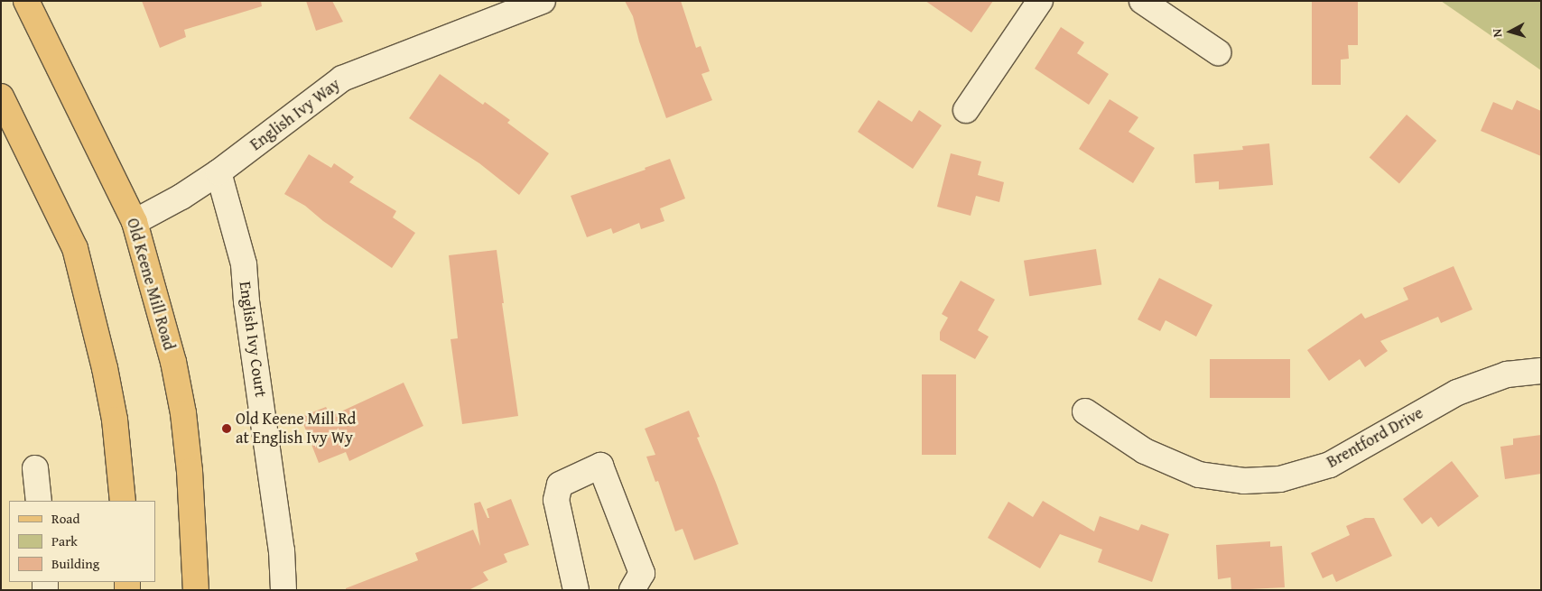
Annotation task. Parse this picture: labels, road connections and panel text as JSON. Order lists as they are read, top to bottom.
{
  "streets": {
    "main road": ["Old Keene Mill Road"],
    "street": ["English Ivy Way", "English Ivy Court", "Brentford Drive"]
  },
  "crossings": [
    ["English Ivy Way", "Old Keene Mill Road"],
    ["English Ivy Way", "English Ivy Court"]
  ],
  "places": ["Old Keene Mill Rd at English Ivy Wy"],
  "legend": ["Road", "Park", "Building"],
  "north": "left"
}
